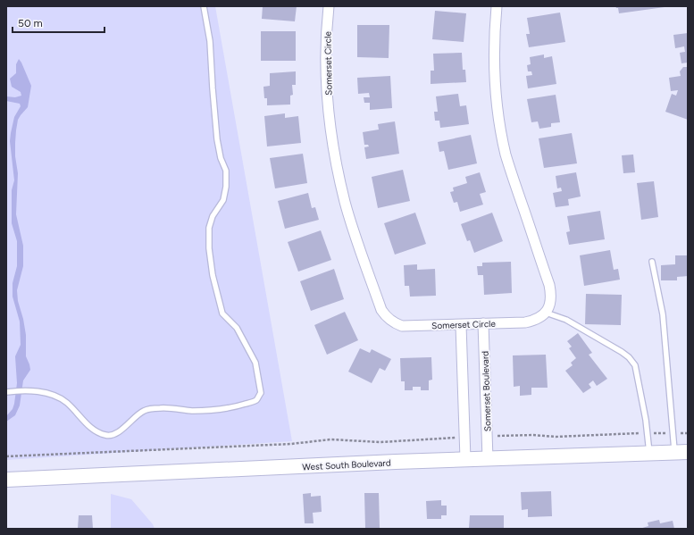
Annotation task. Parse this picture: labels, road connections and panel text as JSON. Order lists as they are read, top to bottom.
{
  "streets": {
    "main road": ["West South Boulevard"],
    "street": ["Somerset Circle", "Somerset Boulevard"]
  },
  "crossings": [
    ["Somerset Circle", "Somerset Boulevard"],
    ["Somerset Boulevard", "West South Boulevard"]
  ],
  "scale_bar": "50 m"
}
